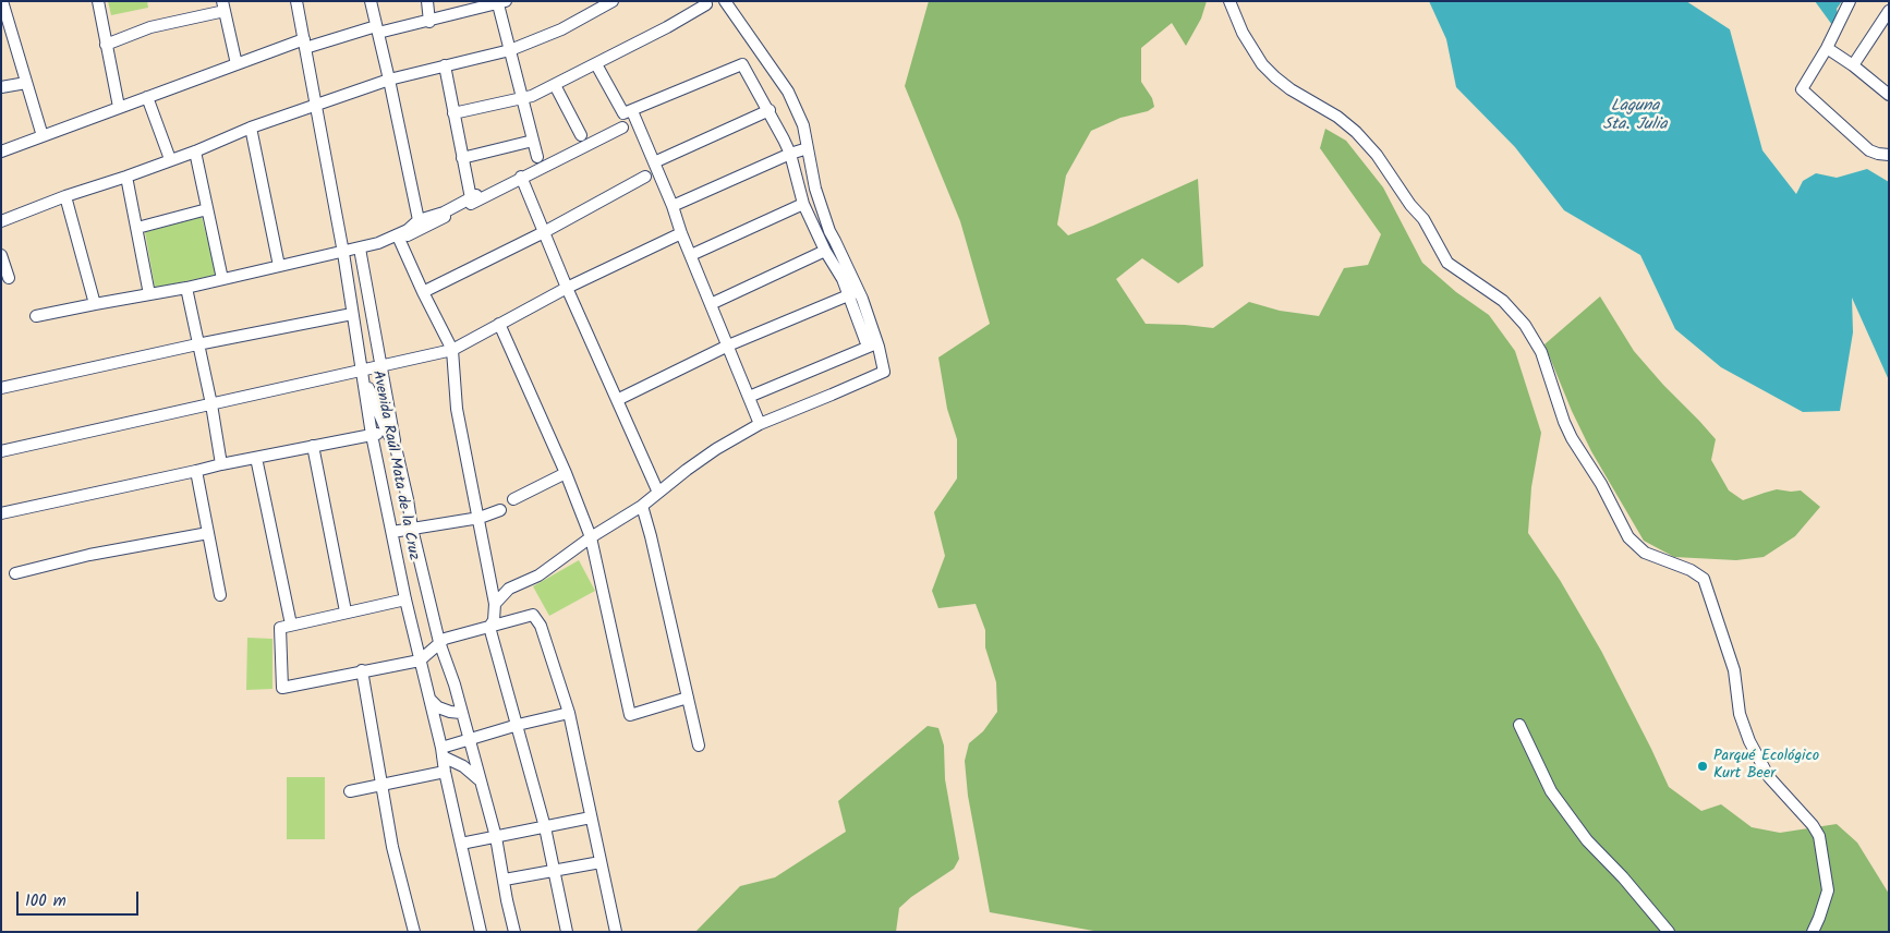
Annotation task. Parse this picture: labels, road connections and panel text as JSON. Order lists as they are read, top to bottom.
{
  "streets": {
    "street": ["Avenida Raúl Mata de la Cruz"]
  },
  "water": ["Laguna Sta. Julia"],
  "places": ["Parqué Ecológico Kurt Beer"],
  "scale_bar": "100 m"
}
